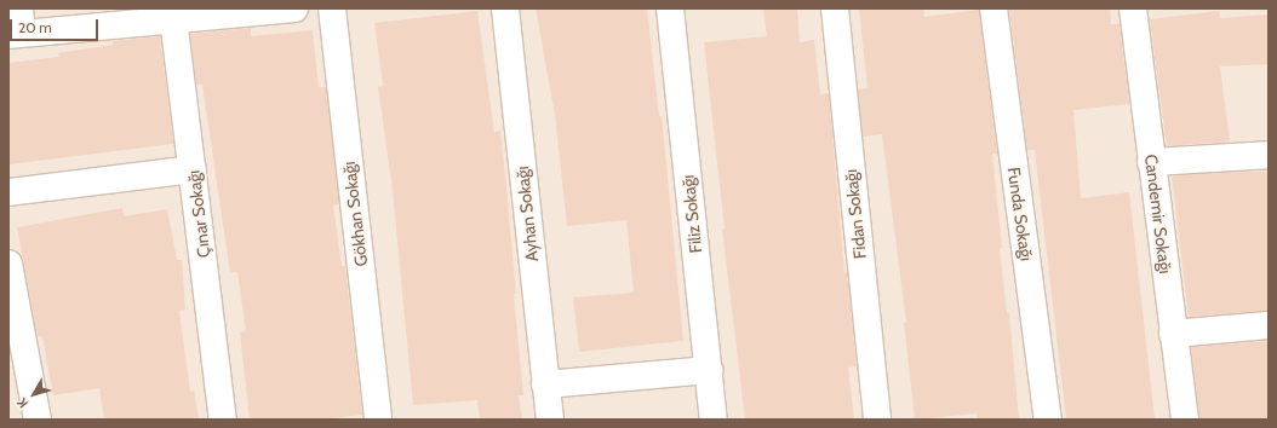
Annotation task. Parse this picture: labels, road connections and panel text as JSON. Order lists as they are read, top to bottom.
{
  "streets": {
    "street": [
      "Çınar Sokağı",
      "Gökhan Sokağı",
      "Ayhan Sokağı",
      "Filiz Sokağı",
      "Fidan Sokağı",
      "Funda Sokağı",
      "Candemir Sokağı"
    ]
  },
  "scale_bar": "20 m",
  "north": "bottom left"
}
